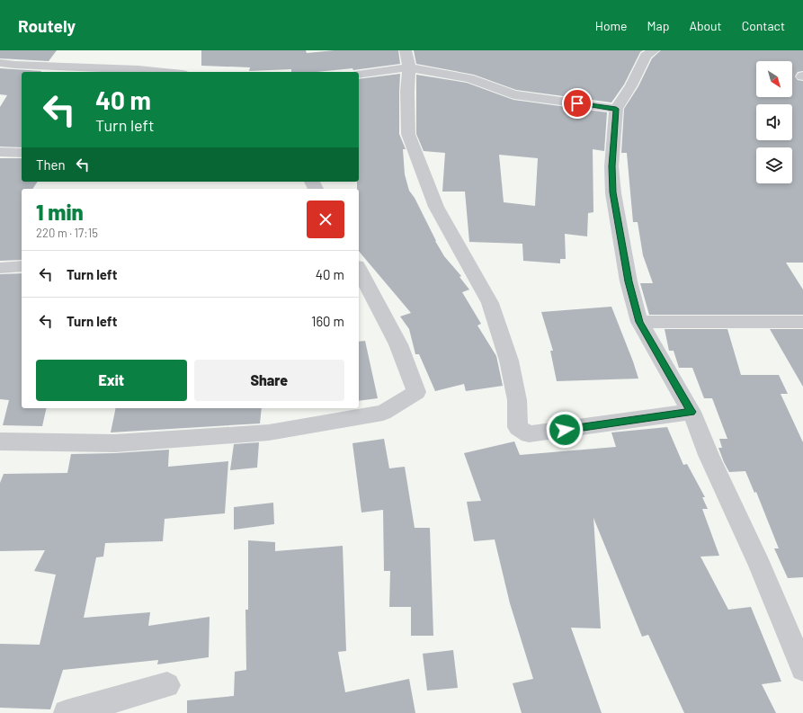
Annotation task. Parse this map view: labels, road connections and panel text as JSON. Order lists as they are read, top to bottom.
{
  "north": "bottom right",
  "page": {
    "header": "Routely",
    "nav": [
      "Home",
      "Map",
      "About",
      "Contact"
    ],
    "turn": ["40 m", "Turn left"],
    "then": "Then",
    "heading": ["1 min", "220 m · 17:15"],
    "list": [
      {
        "name": "Turn left",
        "value": "40 m"
      },
      {
        "name": "Turn left",
        "value": "160 m"
      }
    ],
    "buttons": ["Exit", "Share"]
  }
}
